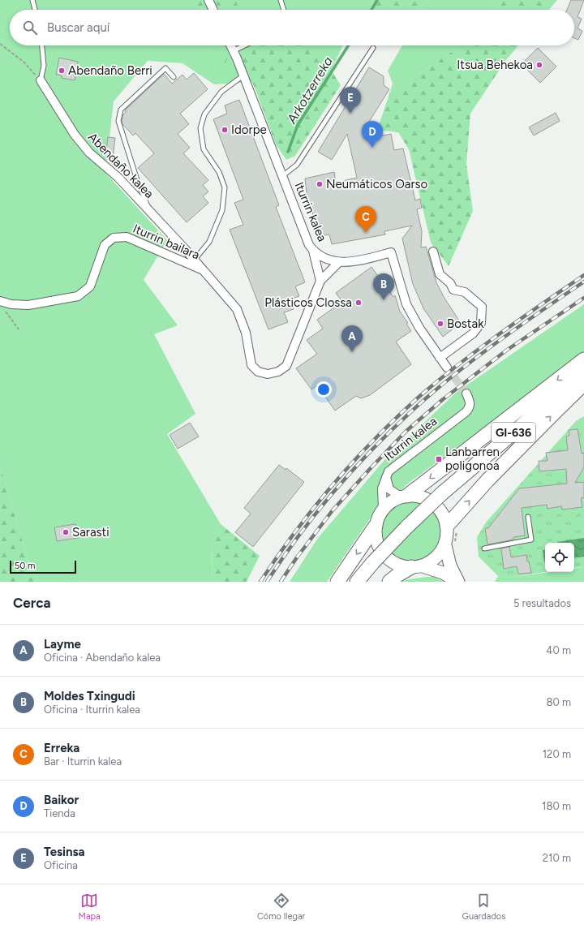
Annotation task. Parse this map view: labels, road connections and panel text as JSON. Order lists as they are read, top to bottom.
{
  "streets": {
    "main road": ["GI-636"],
    "street": ["Abendaño kalea", "Iturrin kalea", "Iturrin bailara"]
  },
  "crossings": [
    ["Abendaño kalea", "Iturrin bailara"]
  ],
  "water": ["Arkotzerreka"],
  "places": {
    "other": [
      "Itsua Behekoa",
      "Abendaño Berri",
      "Idorpe",
      "Neumáticos Oarso",
      "Plásticos Clossa",
      "Bostak",
      "Sarasti"
    ],
    "transit": ["Lanbarren poligonoa"]
  },
  "scale_bar": "50 m",
  "page": {
    "search": "Buscar aquí",
    "pins": [
      "E",
      "D",
      "C",
      "B",
      "A"
    ],
    "scale": "50 m",
    "heading": ["Cerca", "5 resultados"],
    "list": [
      {
        "mark": "A",
        "name": "Layme",
        "note": "Oficina · Abendaño kalea",
        "value": "40 m"
      },
      {
        "mark": "B",
        "name": "Moldes Txingudi",
        "note": "Oficina · Iturrin kalea",
        "value": "80 m"
      },
      {
        "mark": "C",
        "name": "Erreka",
        "note": "Bar · Iturrin kalea",
        "value": "120 m"
      },
      {
        "mark": "D",
        "name": "Baikor",
        "note": "Tienda",
        "value": "180 m"
      },
      {
        "mark": "E",
        "name": "Tesinsa",
        "note": "Oficina",
        "value": "210 m"
      }
    ],
    "nav": ["Mapa", "Cómo llegar", "Guardados"]
  }
}
